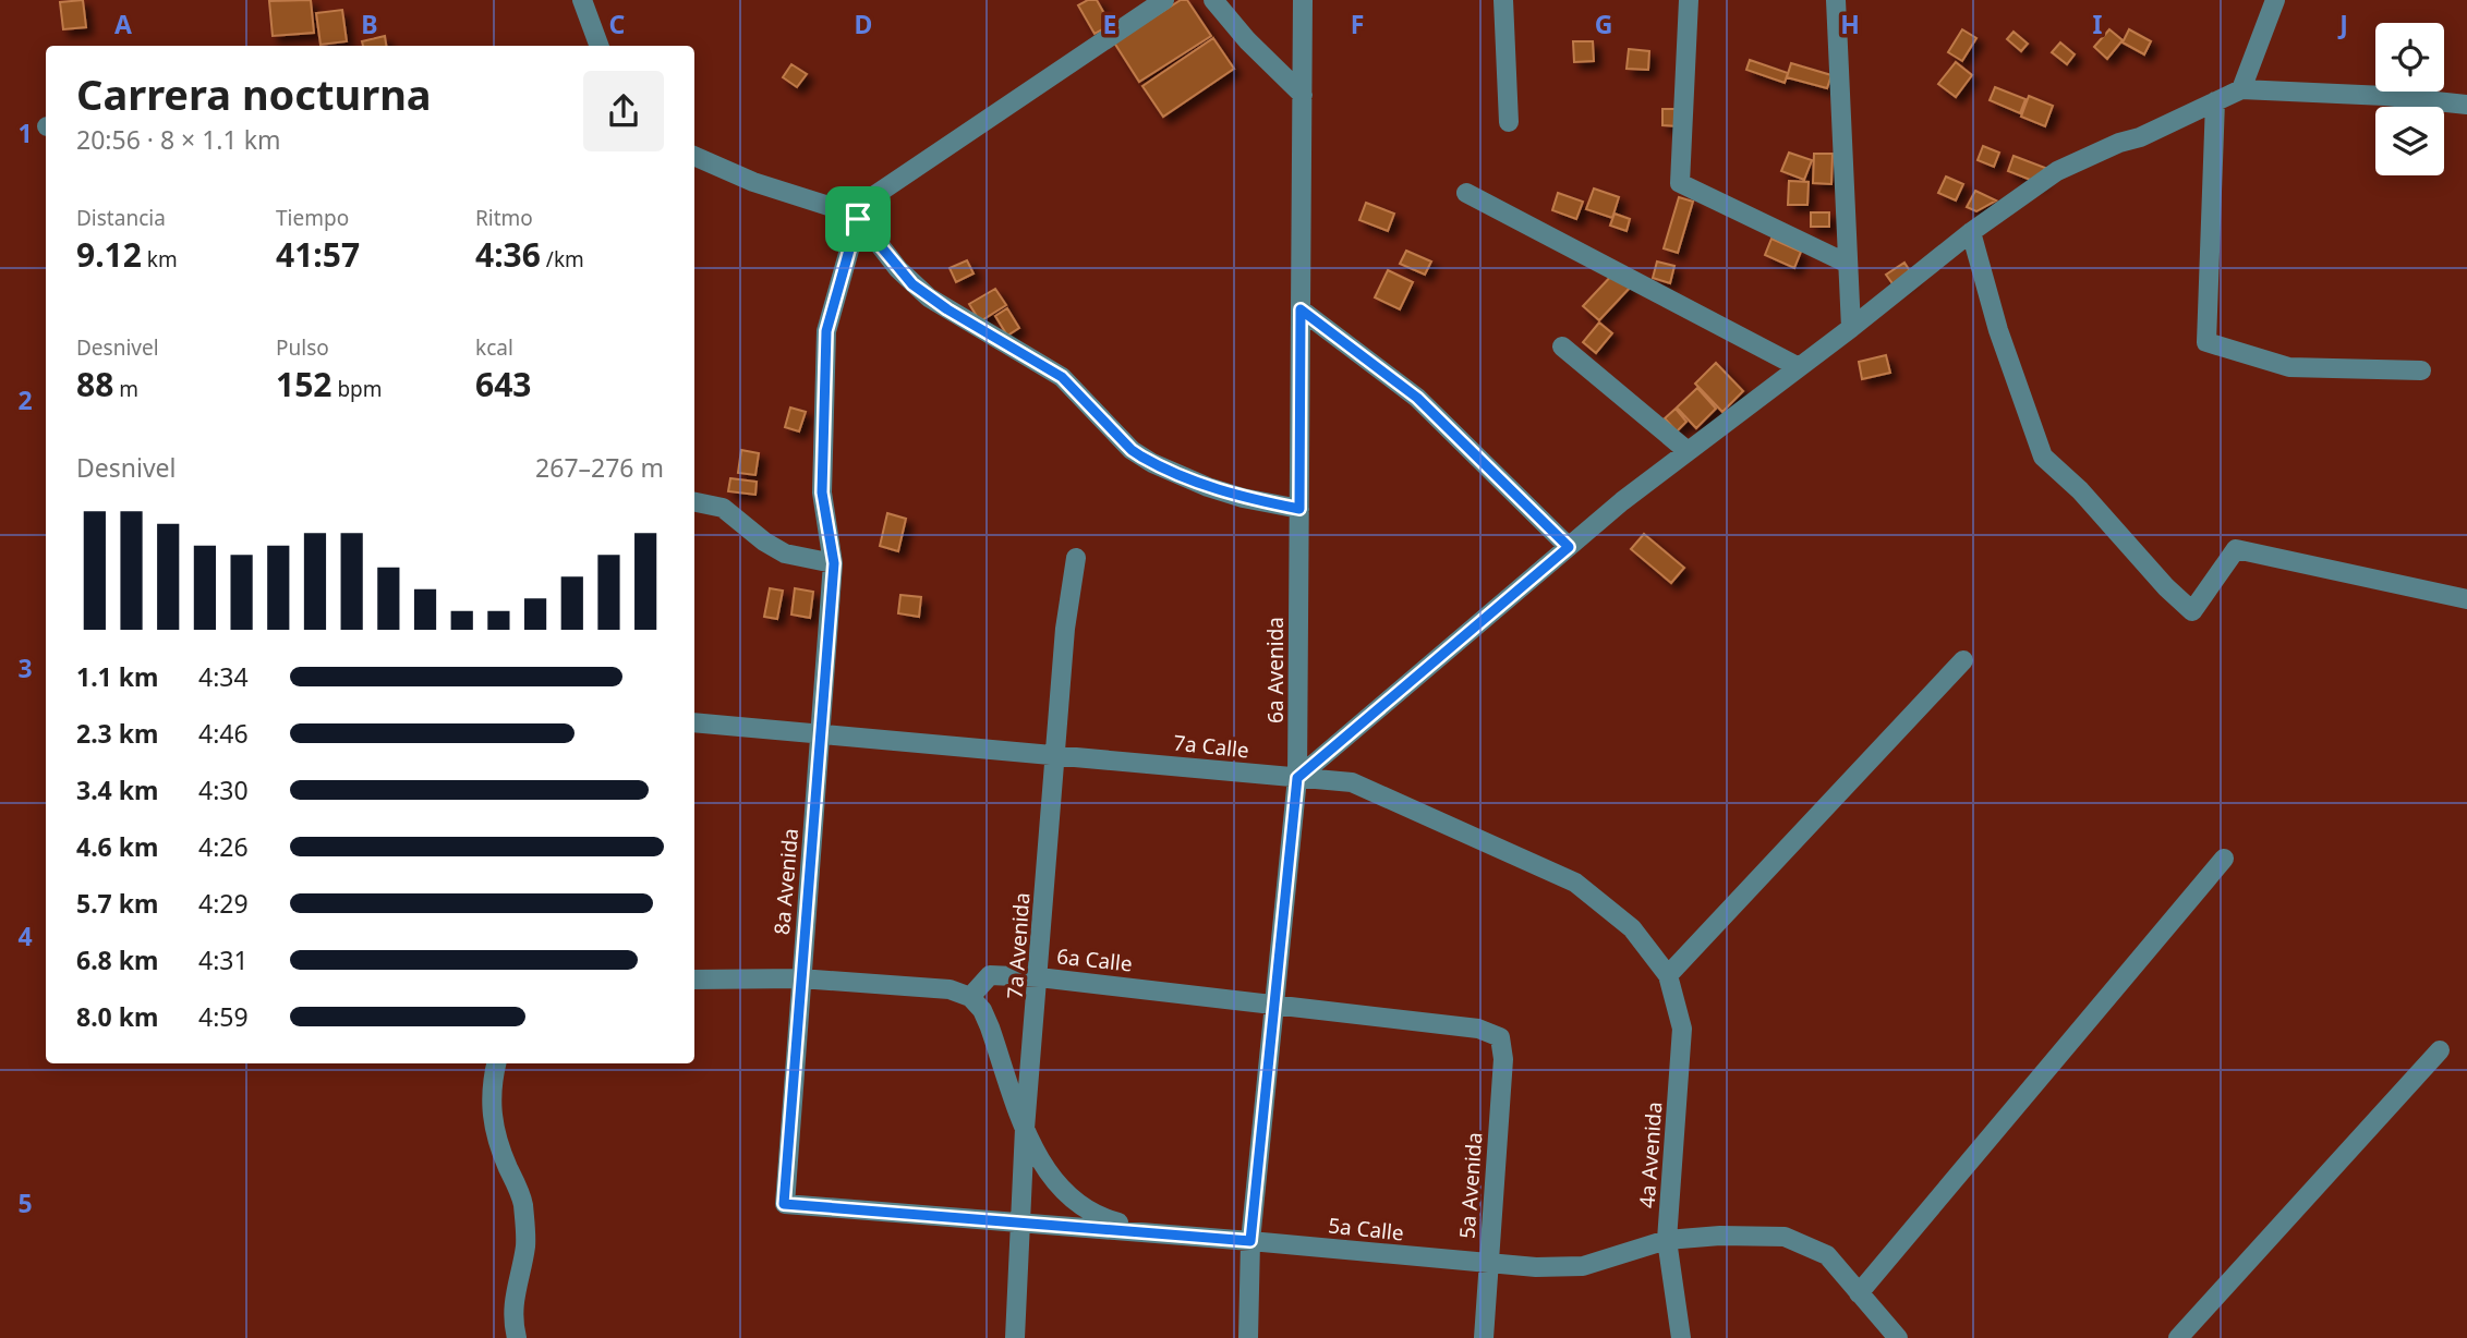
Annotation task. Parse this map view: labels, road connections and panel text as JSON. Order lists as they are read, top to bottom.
{
  "streets": {
    "street": [
      "6a Avenida",
      "7a Calle",
      "8a Avenida",
      "7a Avenida",
      "6a Calle",
      "4a Avenida",
      "5a Avenida",
      "5a Calle"
    ]
  },
  "crossings": [
    ["6a Avenida", "7a Calle"],
    ["6a Avenida", "6a Calle"],
    ["6a Avenida", "5a Calle"],
    ["7a Calle", "8a Avenida"],
    ["7a Calle", "7a Avenida"],
    ["7a Calle", "4a Avenida"],
    ["8a Avenida", "5a Calle"],
    ["7a Avenida", "6a Calle"],
    ["7a Avenida", "5a Calle"],
    ["6a Calle", "5a Avenida"],
    ["4a Avenida", "5a Calle"],
    ["5a Avenida", "5a Calle"]
  ],
  "page": {
    "heading": ["Carrera nocturna", "20:56 · 8 × 1.1 km"],
    "stats": [
      ["Distancia", "9.12 km"],
      ["Tiempo", "41:57"],
      ["Ritmo", "4:36 /km"],
      ["Desnivel", "88 m"],
      ["Pulso", "152 bpm"],
      ["kcal", "643"]
    ],
    "chart": ["Desnivel", "267–276 m"],
    "list": [
      {
        "name": "1.1 km",
        "note": "4:34"
      },
      {
        "name": "2.3 km",
        "note": "4:46"
      },
      {
        "name": "3.4 km",
        "note": "4:30"
      },
      {
        "name": "4.6 km",
        "note": "4:26"
      },
      {
        "name": "5.7 km",
        "note": "4:29"
      },
      {
        "name": "6.8 km",
        "note": "4:31"
      },
      {
        "name": "8.0 km",
        "note": "4:59"
      }
    ]
  },
  "grid": {
    "columns": [
      "A",
      "B",
      "C",
      "D",
      "E",
      "F",
      "G",
      "H",
      "I",
      "J"
    ],
    "rows": [
      "1",
      "2",
      "3",
      "4",
      "5"
    ]
  }
}
